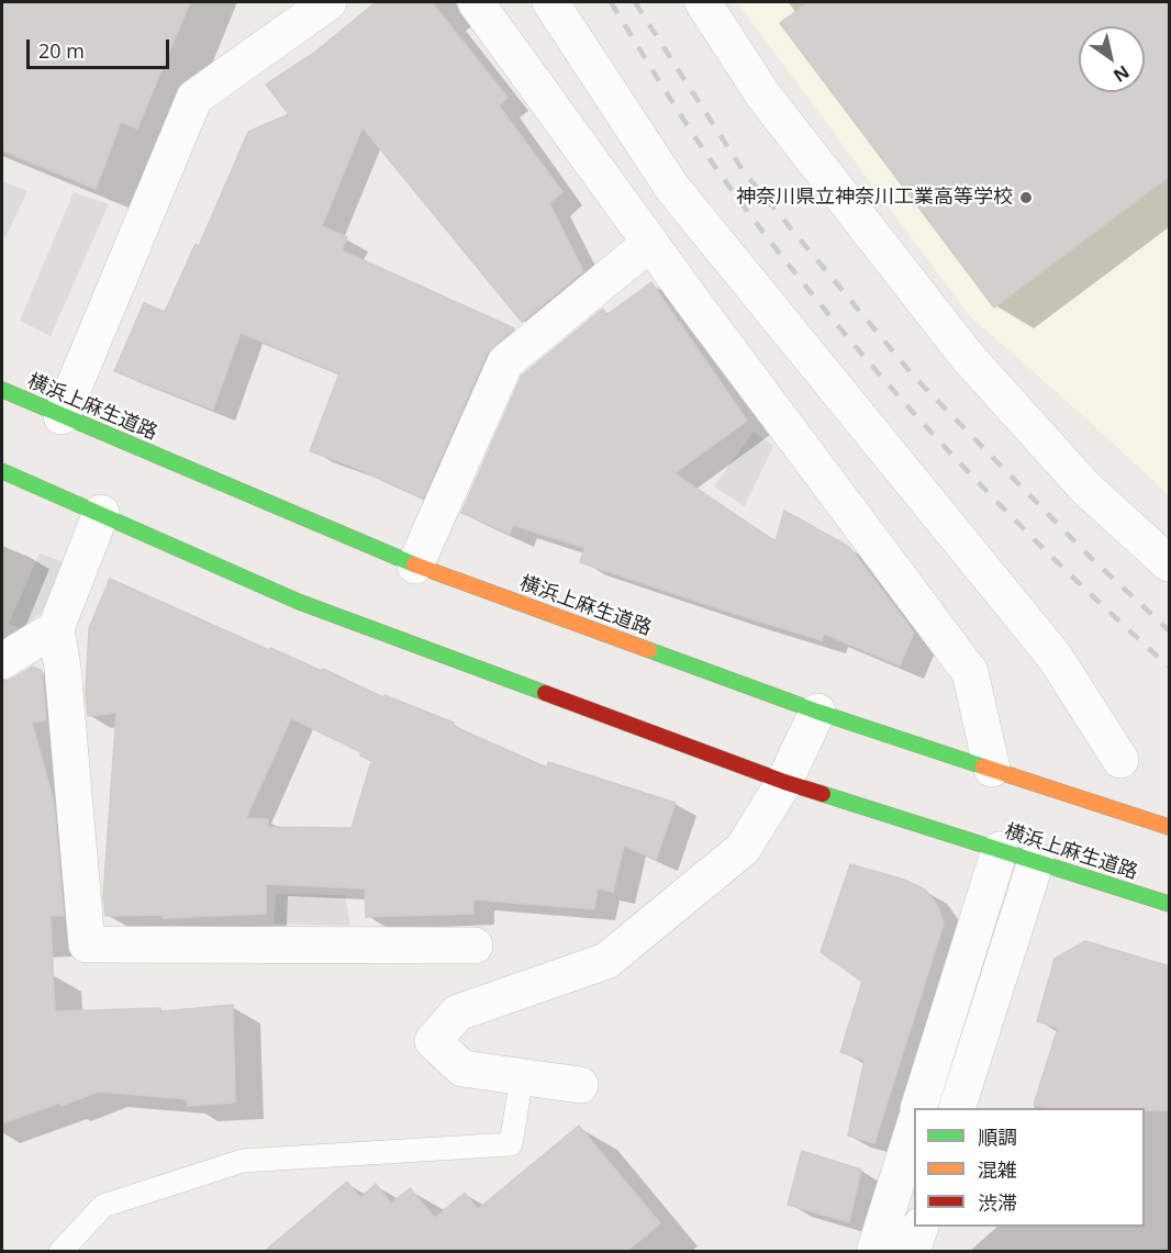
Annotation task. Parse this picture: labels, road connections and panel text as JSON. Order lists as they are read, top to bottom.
{
  "streets": {
    "main road": ["横浜上麻生道路"]
  },
  "places": ["神奈川県立神奈川工業高等学校"],
  "legend": ["順調", "混雑", "渋滞"],
  "scale_bar": "20 m",
  "north": "bottom right"
}
